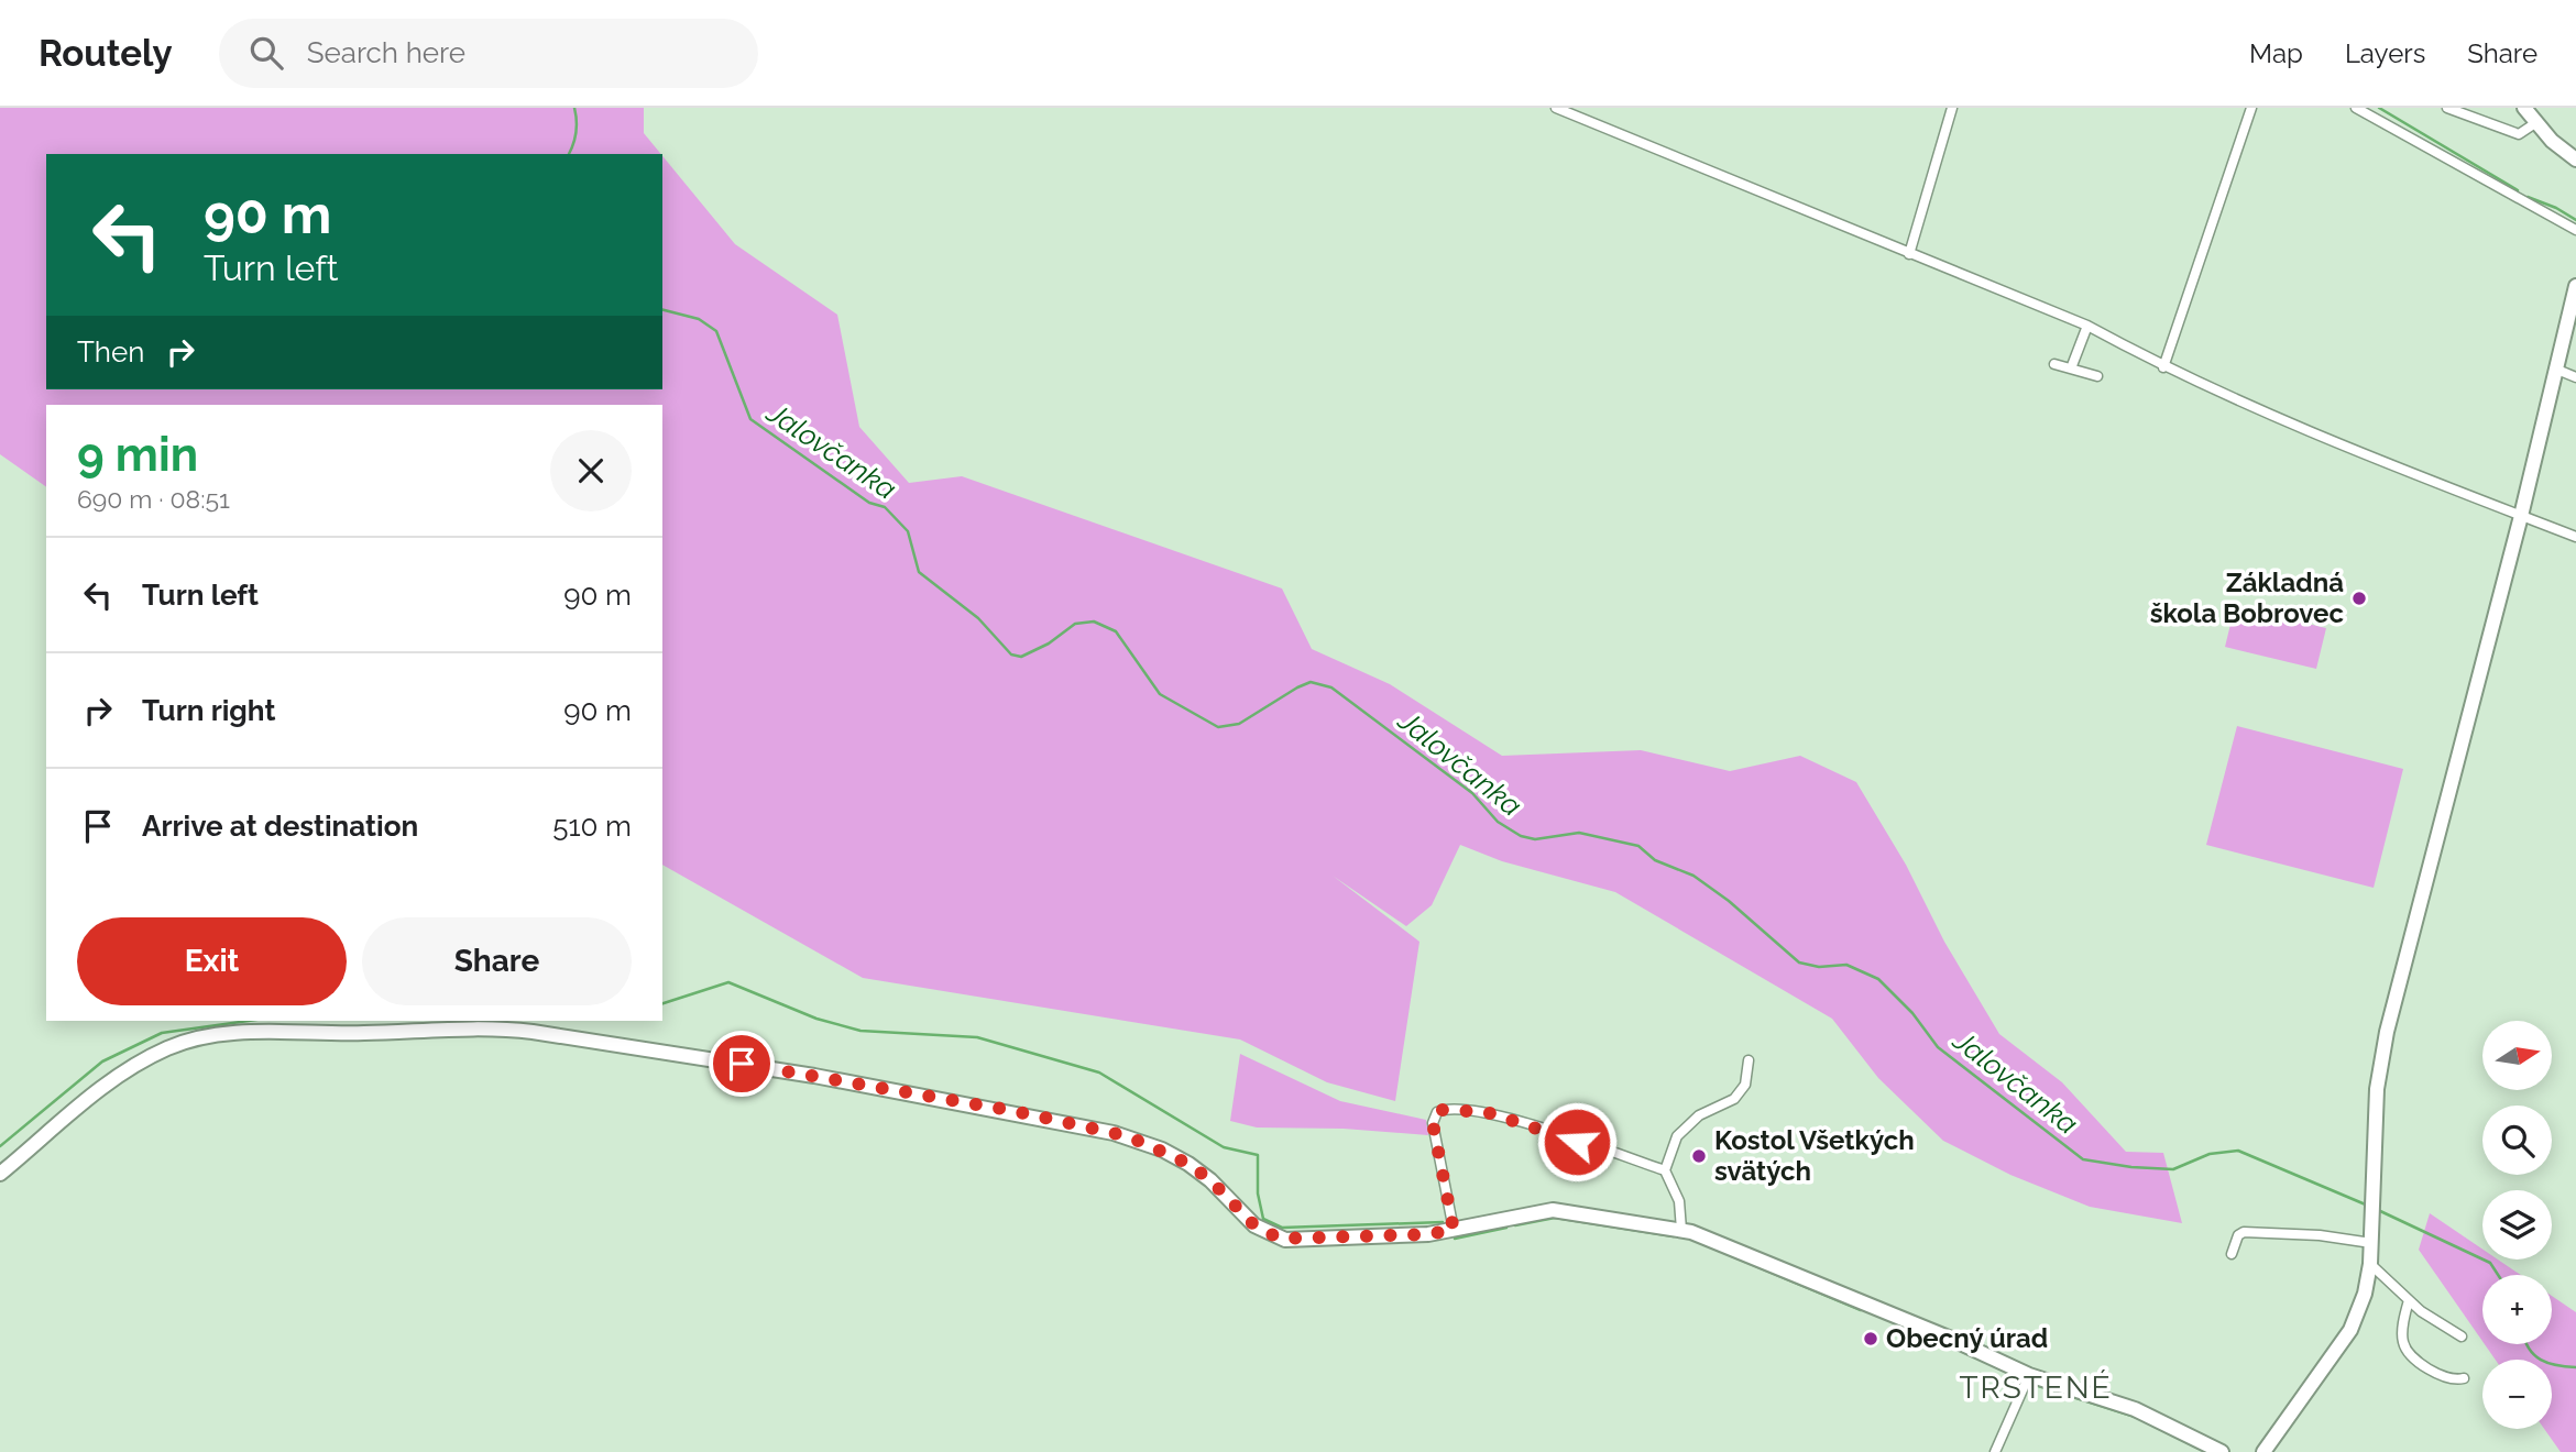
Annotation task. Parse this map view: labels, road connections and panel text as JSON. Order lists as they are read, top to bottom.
{
  "districts": ["TRSTENÉ"],
  "water": ["Jalovčanka"],
  "places": ["Základná škola Bobrovec", "Kostol Všetkých svätých", "Obecný úrad"],
  "north": "right",
  "page": {
    "header": "Routely",
    "search": "Search here",
    "nav": ["Map", "Layers", "Share"],
    "turn": ["90 m", "Turn left"],
    "then": "Then",
    "heading": ["9 min", "690 m · 08:51"],
    "list": [
      {
        "name": "Turn left",
        "value": "90 m"
      },
      {
        "name": "Turn right",
        "value": "90 m"
      },
      {
        "name": "Arrive at destination",
        "value": "510 m"
      }
    ],
    "buttons": ["Exit", "Share"],
    "map_buttons": ["+", "−"]
  }
}
